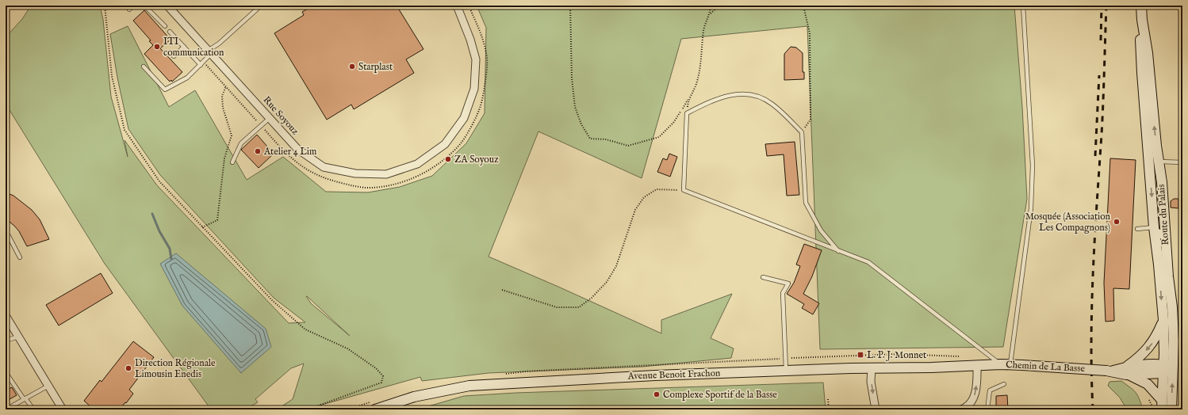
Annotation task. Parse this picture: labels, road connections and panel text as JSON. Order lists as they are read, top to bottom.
{
  "streets": {
    "main road": ["Route du Palais", "Chemin de La Basse", "Avenue Benoit Frachon"],
    "street": ["Rue Soyouz"]
  },
  "crossings": [
    ["Route du Palais", "Chemin de La Basse"],
    ["Chemin de La Basse", "Avenue Benoit Frachon"]
  ],
  "places": {
    "other": [
      "ITI communication",
      "Starplast",
      "Atelier 4 Lim",
      "ZA Soyouz",
      "Mosquée (Association Les Compagnons)",
      "Direction Régionale Limousin Enedis",
      "Complexe Sportif de la Basse"
    ],
    "transit": ["L. P. J. Monnet"]
  }
}
